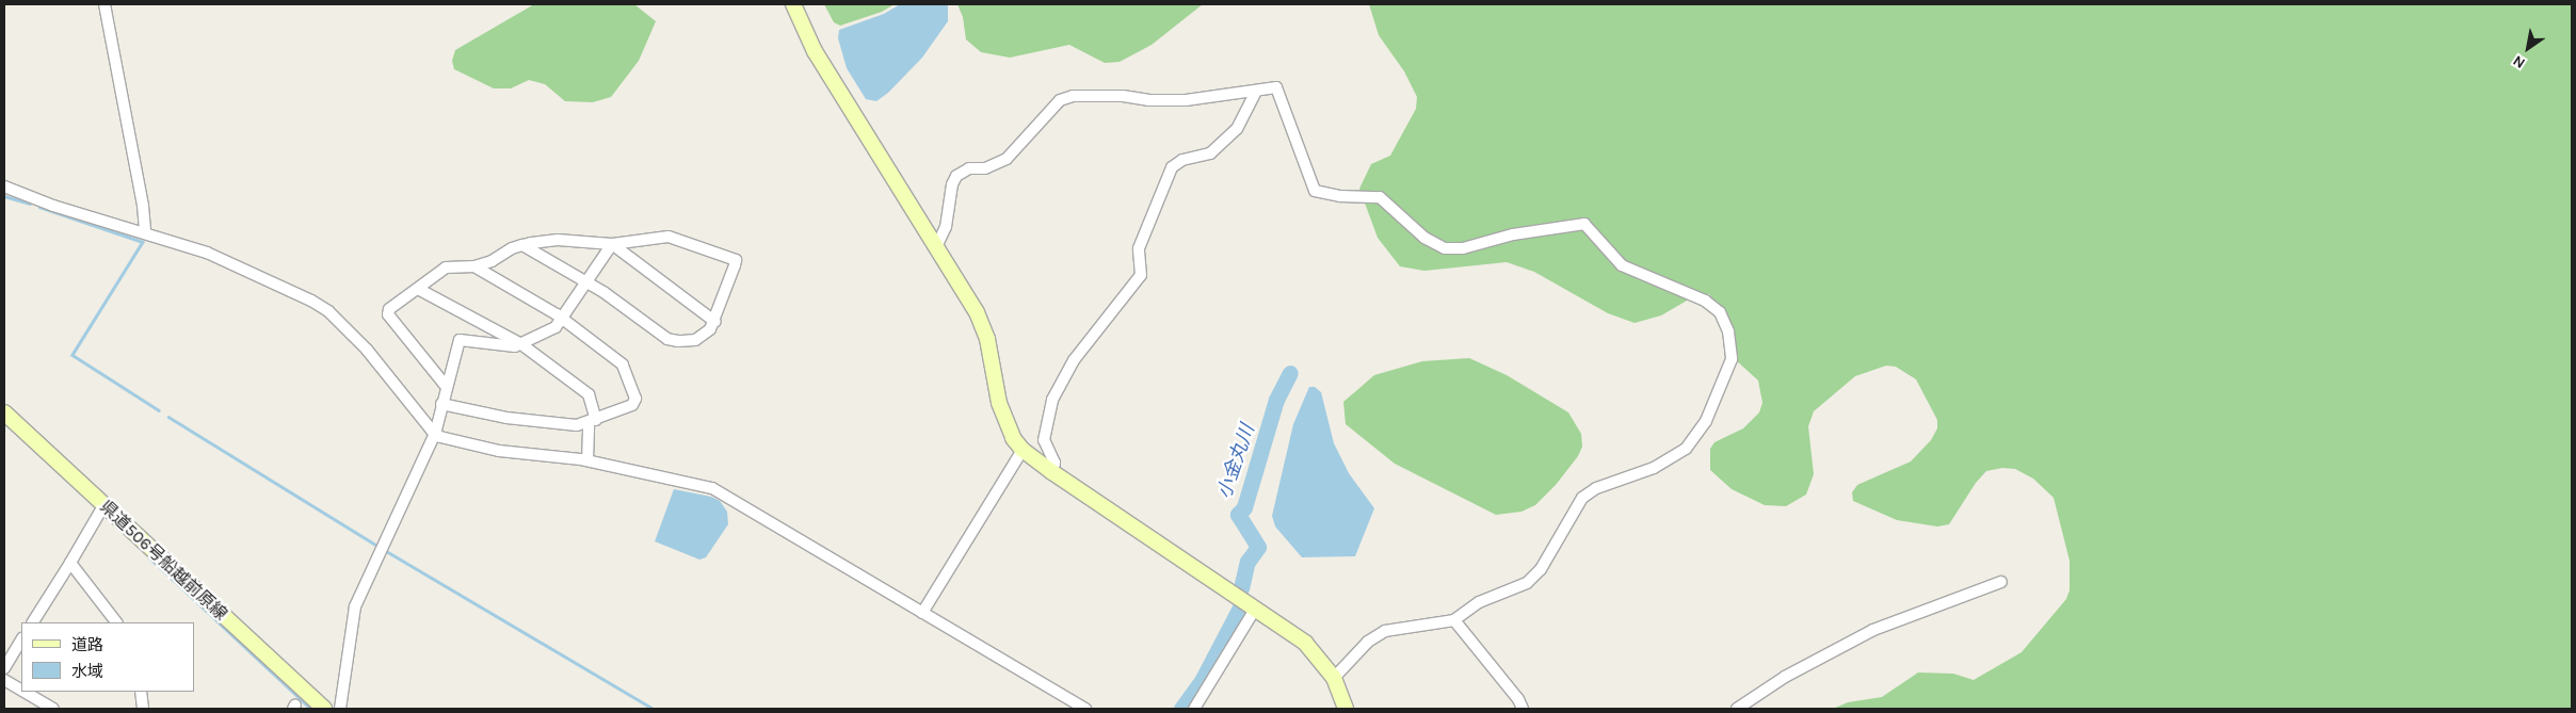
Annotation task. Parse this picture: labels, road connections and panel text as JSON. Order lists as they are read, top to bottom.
{
  "streets": {
    "street": ["県道506号船越前原線"]
  },
  "water": ["小金丸川"],
  "legend": ["道路", "水域"],
  "north": "bottom left"
}
